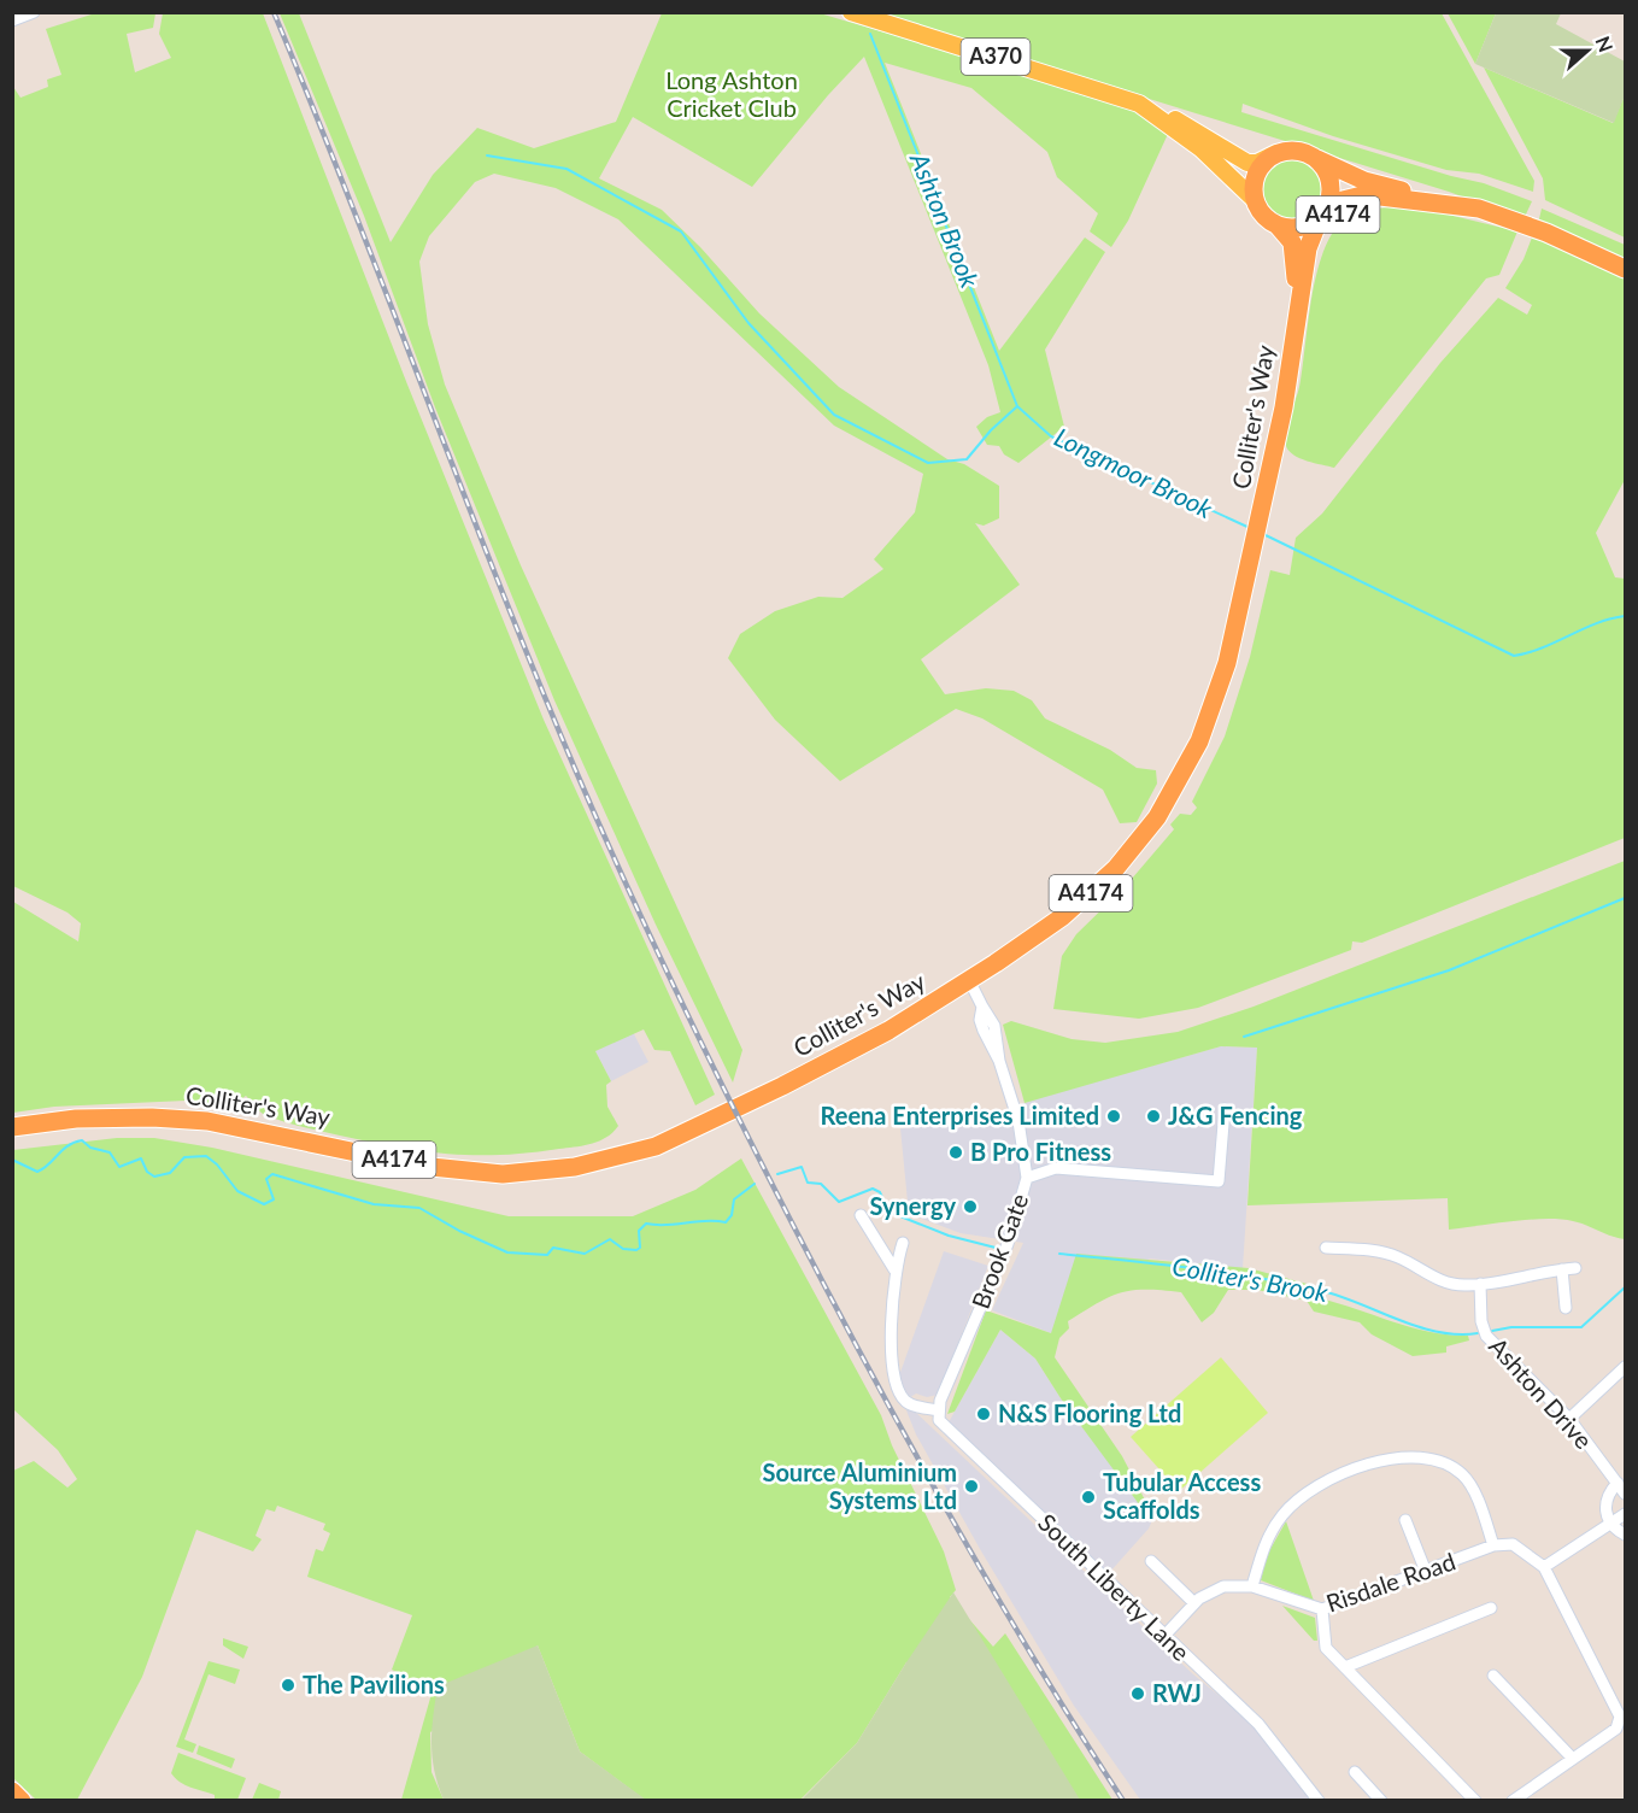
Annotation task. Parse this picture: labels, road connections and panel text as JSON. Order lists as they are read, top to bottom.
{
  "streets": {
    "highway": ["A4174", "Colliter's Way"],
    "main road": ["A370"],
    "street": [
      "Brook Gate",
      "Ashton Drive",
      "Risdale Road",
      "South Liberty Lane"
    ]
  },
  "crossings": [
    ["A370", "Colliter's Way"],
    ["A4174", "Colliter's Way"],
    ["Brook Gate", "South Liberty Lane"],
    ["Risdale Road", "South Liberty Lane"]
  ],
  "water": ["Ashton Brook", "Longmoor Brook", "Colliter's Brook"],
  "parks": ["Long Ashton Cricket Club"],
  "places": [
    "Reena Enterprises Limited",
    "J&G Fencing",
    "B Pro Fitness",
    "Synergy",
    "N&S Flooring Ltd",
    "Source Aluminium Systems Ltd",
    "Tubular Access Scaffolds",
    "The Pavilions",
    "RWJ"
  ],
  "north": "right"
}
